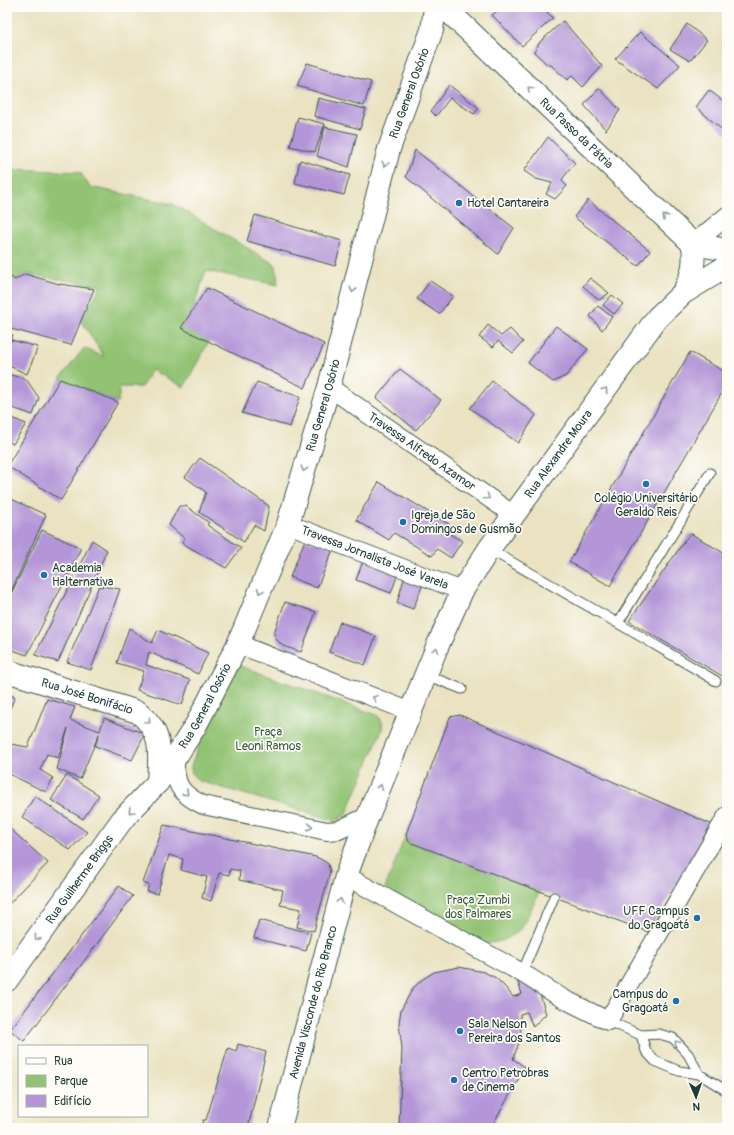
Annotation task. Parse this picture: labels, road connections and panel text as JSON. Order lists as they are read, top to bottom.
{
  "streets": {
    "street": [
      "Rua General Osório",
      "Rua Passo da Pátria",
      "Travessa Alfredo Azamor",
      "Rua Alexandre Moura",
      "Travessa Jornalista José Varela",
      "Rua José Bonifácio",
      "Rua Guilherme Briggs",
      "Avenida Visconde do Rio Branco"
    ]
  },
  "crossings": [
    ["Rua General Osório", "Travessa Alfredo Azamor"],
    ["Rua General Osório", "Travessa Jornalista José Varela"],
    ["Rua General Osório", "Rua José Bonifácio"],
    ["Rua General Osório", "Rua Guilherme Briggs"],
    ["Travessa Alfredo Azamor", "Rua Alexandre Moura"],
    ["Rua Alexandre Moura", "Travessa Jornalista José Varela"],
    ["Rua José Bonifácio", "Rua Guilherme Briggs"]
  ],
  "one_way": [
    "Rua General Osório",
    "Rua Passo da Pátria",
    "Travessa Alfredo Azamor",
    "Rua Alexandre Moura",
    "Rua Guilherme Briggs",
    "Avenida Visconde do Rio Branco"
  ],
  "parks": ["Praça Leoni Ramos", "Praça Zumbi dos Palmares"],
  "places": [
    "Hotel Cantareira",
    "Colégio Universitário Geraldo Reis",
    "Igreja de São Domingos de Gusmão",
    "Academia Halternativa",
    "UFF Campus do Gragoatá",
    "Campus do Gragoatá",
    "Sala Nelson Pereira dos Santos",
    "Centro Petrobras de Cinema"
  ],
  "legend": ["Rua", "Parque", "Edifício"],
  "north": "bottom"
}
